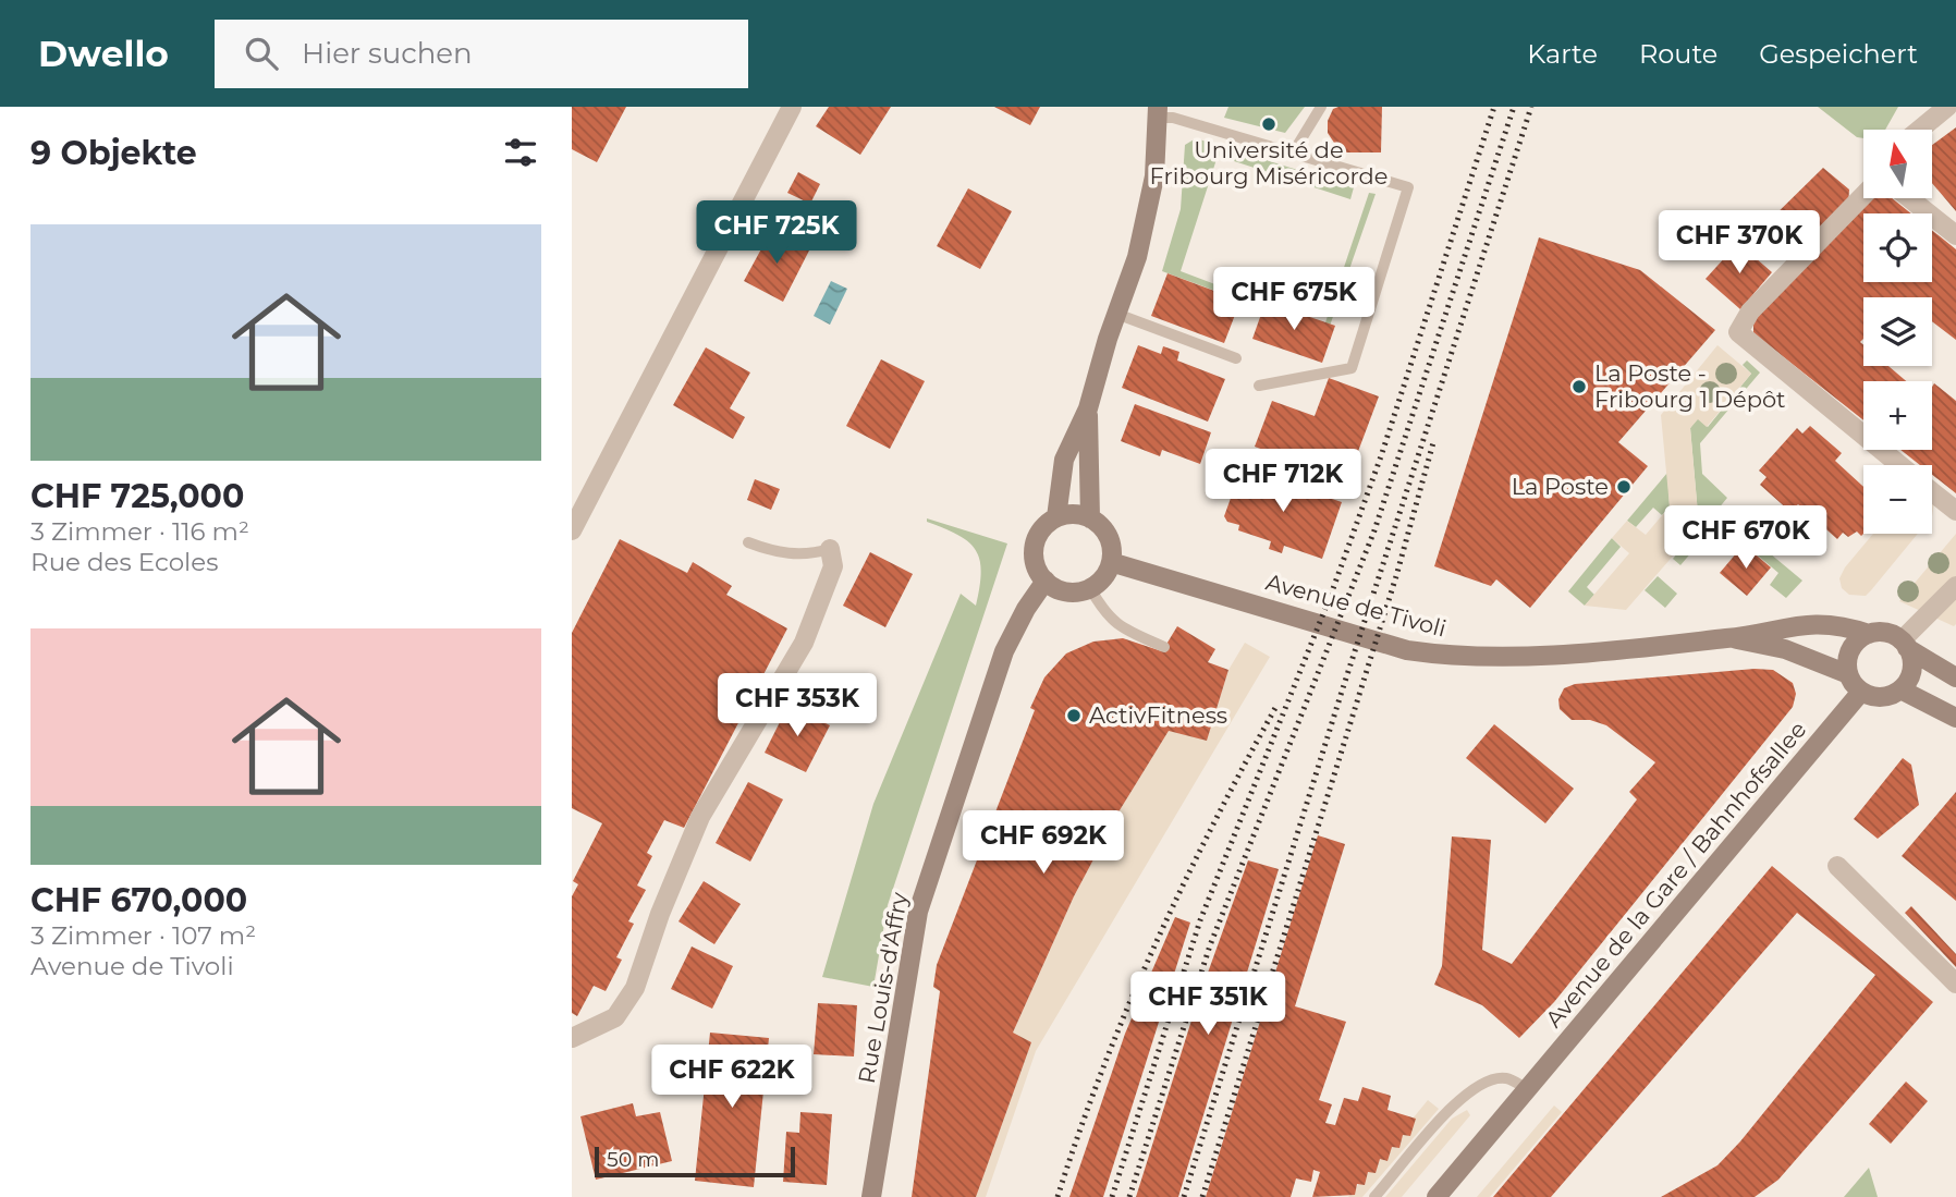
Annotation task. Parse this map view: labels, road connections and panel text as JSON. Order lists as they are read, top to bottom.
{
  "streets": {
    "main road": ["Avenue de Tivoli", "Avenue de la Gare / Bahnhofsallee", "Rue Louis-d'Affry"]
  },
  "crossings": [
    ["Avenue de Tivoli", "Avenue de la Gare / Bahnhofsallee"],
    ["Avenue de Tivoli", "Rue Louis-d'Affry"]
  ],
  "places": [
    "Université de Fribourg Miséricorde",
    "La Poste - Fribourg 1 Dépôt",
    "La Poste",
    "ActivFitness"
  ],
  "scale_bar": "50 m",
  "north": "top",
  "page": {
    "header": "Dwello",
    "search": "Hier suchen",
    "nav": ["Karte", "Route", "Gespeichert"],
    "heading": "9 Objekte",
    "map_buttons": ["+", "−"],
    "list": [
      {
        "name": "CHF 725,000",
        "note": "3 Zimmer · 116 m² · Rue des Ecoles"
      },
      {
        "name": "CHF 670,000",
        "note": "3 Zimmer · 107 m² · Avenue de Tivoli"
      }
    ],
    "price": [
      "CHF 725K",
      "CHF 370K",
      "CHF 675K",
      "CHF 712K",
      "CHF 670K",
      "CHF 353K",
      "CHF 692K",
      "CHF 351K",
      "CHF 622K"
    ],
    "scale": "50 m"
  }
}
